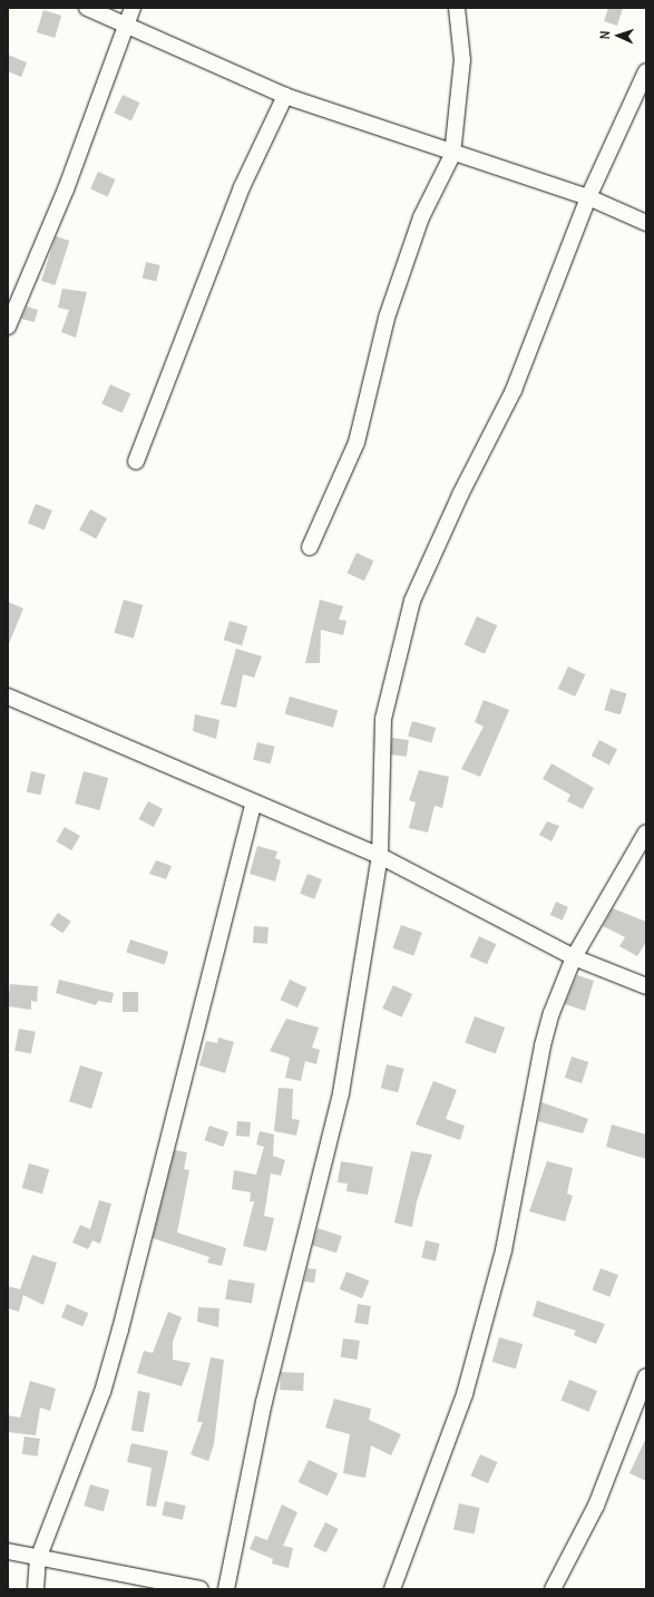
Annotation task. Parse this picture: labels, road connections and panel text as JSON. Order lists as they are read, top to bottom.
{
  "north": "left"
}
